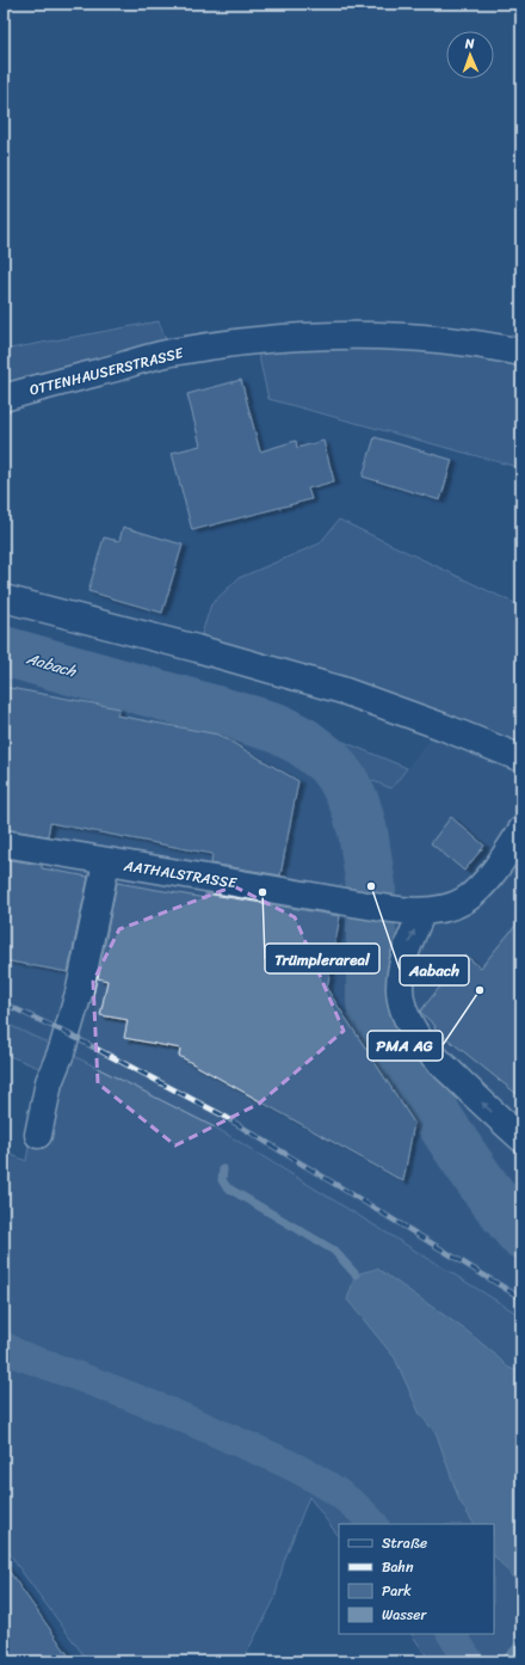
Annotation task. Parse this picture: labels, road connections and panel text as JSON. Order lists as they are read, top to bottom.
{
  "streets": {
    "main road": ["OTTENHAUSERSTRASSE", "AATHALSTRASSE"]
  },
  "water": ["Aabach"],
  "places": ["Aabach", "Trümplerareal", "PMA AG"],
  "legend": [
    "Straße",
    "Bahn",
    "Park",
    "Wasser"
  ],
  "north": "top"
}
